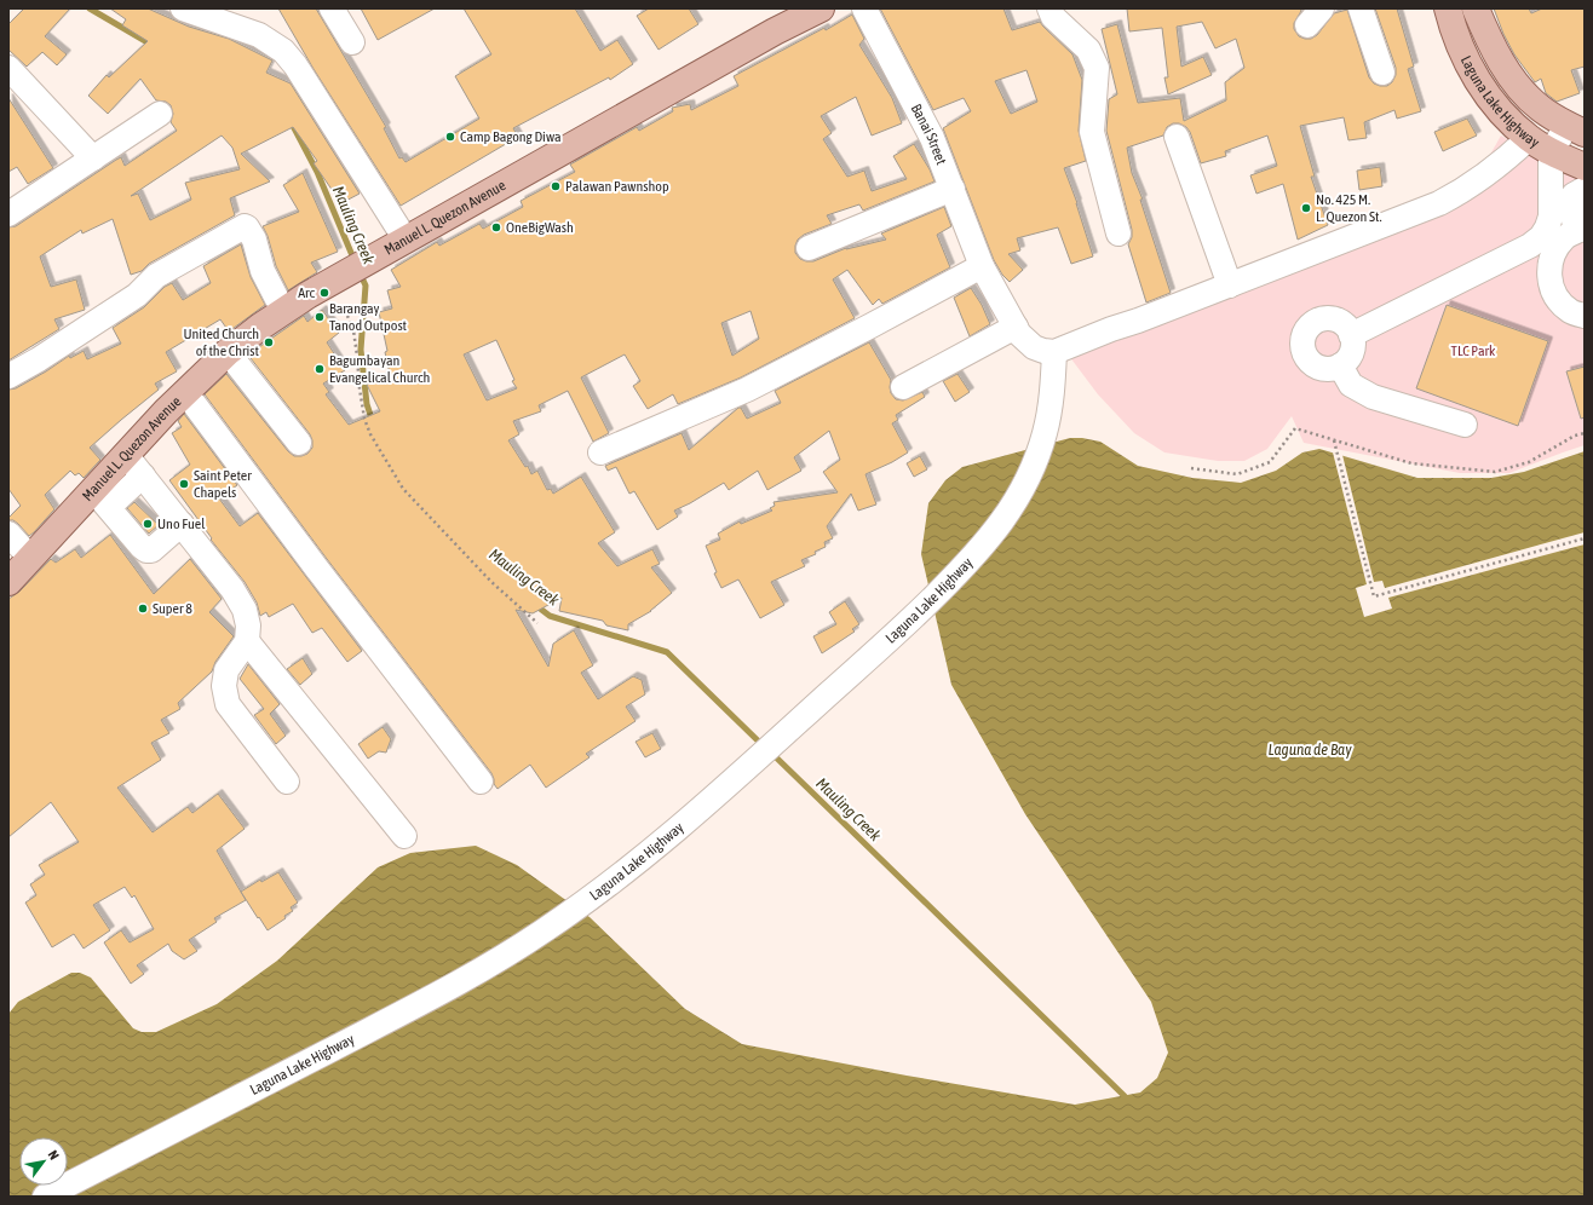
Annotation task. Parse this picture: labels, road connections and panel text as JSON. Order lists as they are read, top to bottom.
{
  "streets": {
    "main road": ["Laguna Lake Highway", "Manuel L. Quezon Avenue"],
    "street": ["Banai Street"]
  },
  "crossings": [
    ["Laguna Lake Highway", "Banai Street"]
  ],
  "water": ["Mauling Creek", "Laguna de Bay"],
  "parks": ["TLC Park"],
  "places": [
    "Camp Bagong Diwa",
    "Palawan Pawnshop",
    "No. 425 M. L. Quezon St.",
    "OneBigWash",
    "Arc",
    "Barangay Tanod Outpost",
    "United Church of the Christ",
    "Bagumbayan Evangelical Church",
    "Saint Peter Chapels",
    "Uno Fuel",
    "Super 8"
  ],
  "north": "top right"
}
